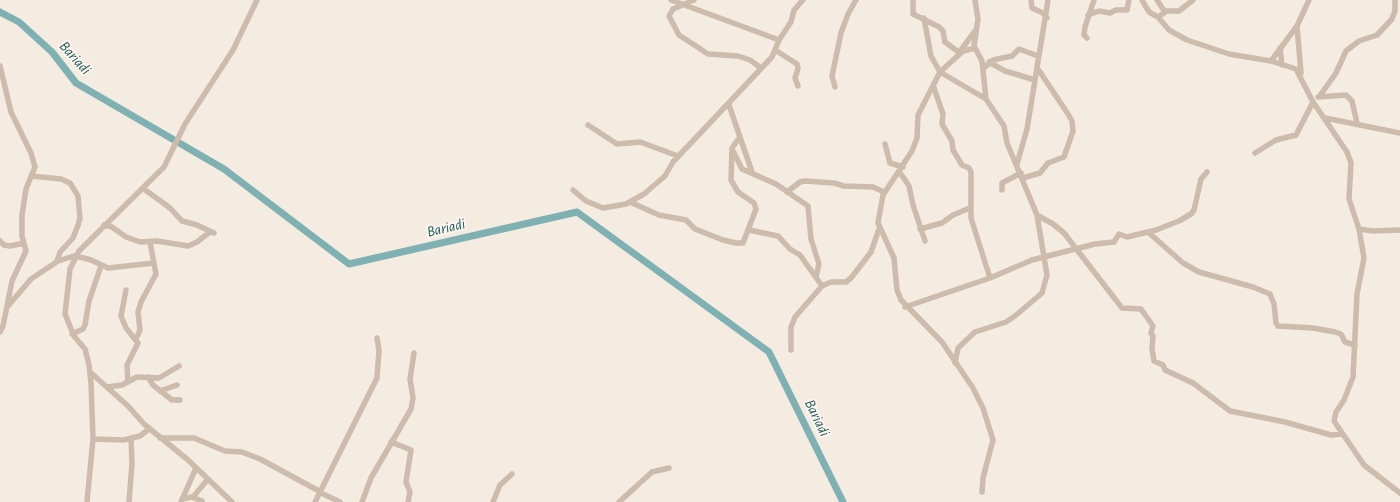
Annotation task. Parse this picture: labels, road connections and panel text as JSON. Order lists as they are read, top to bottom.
{
  "water": ["Bariadi"]
}
